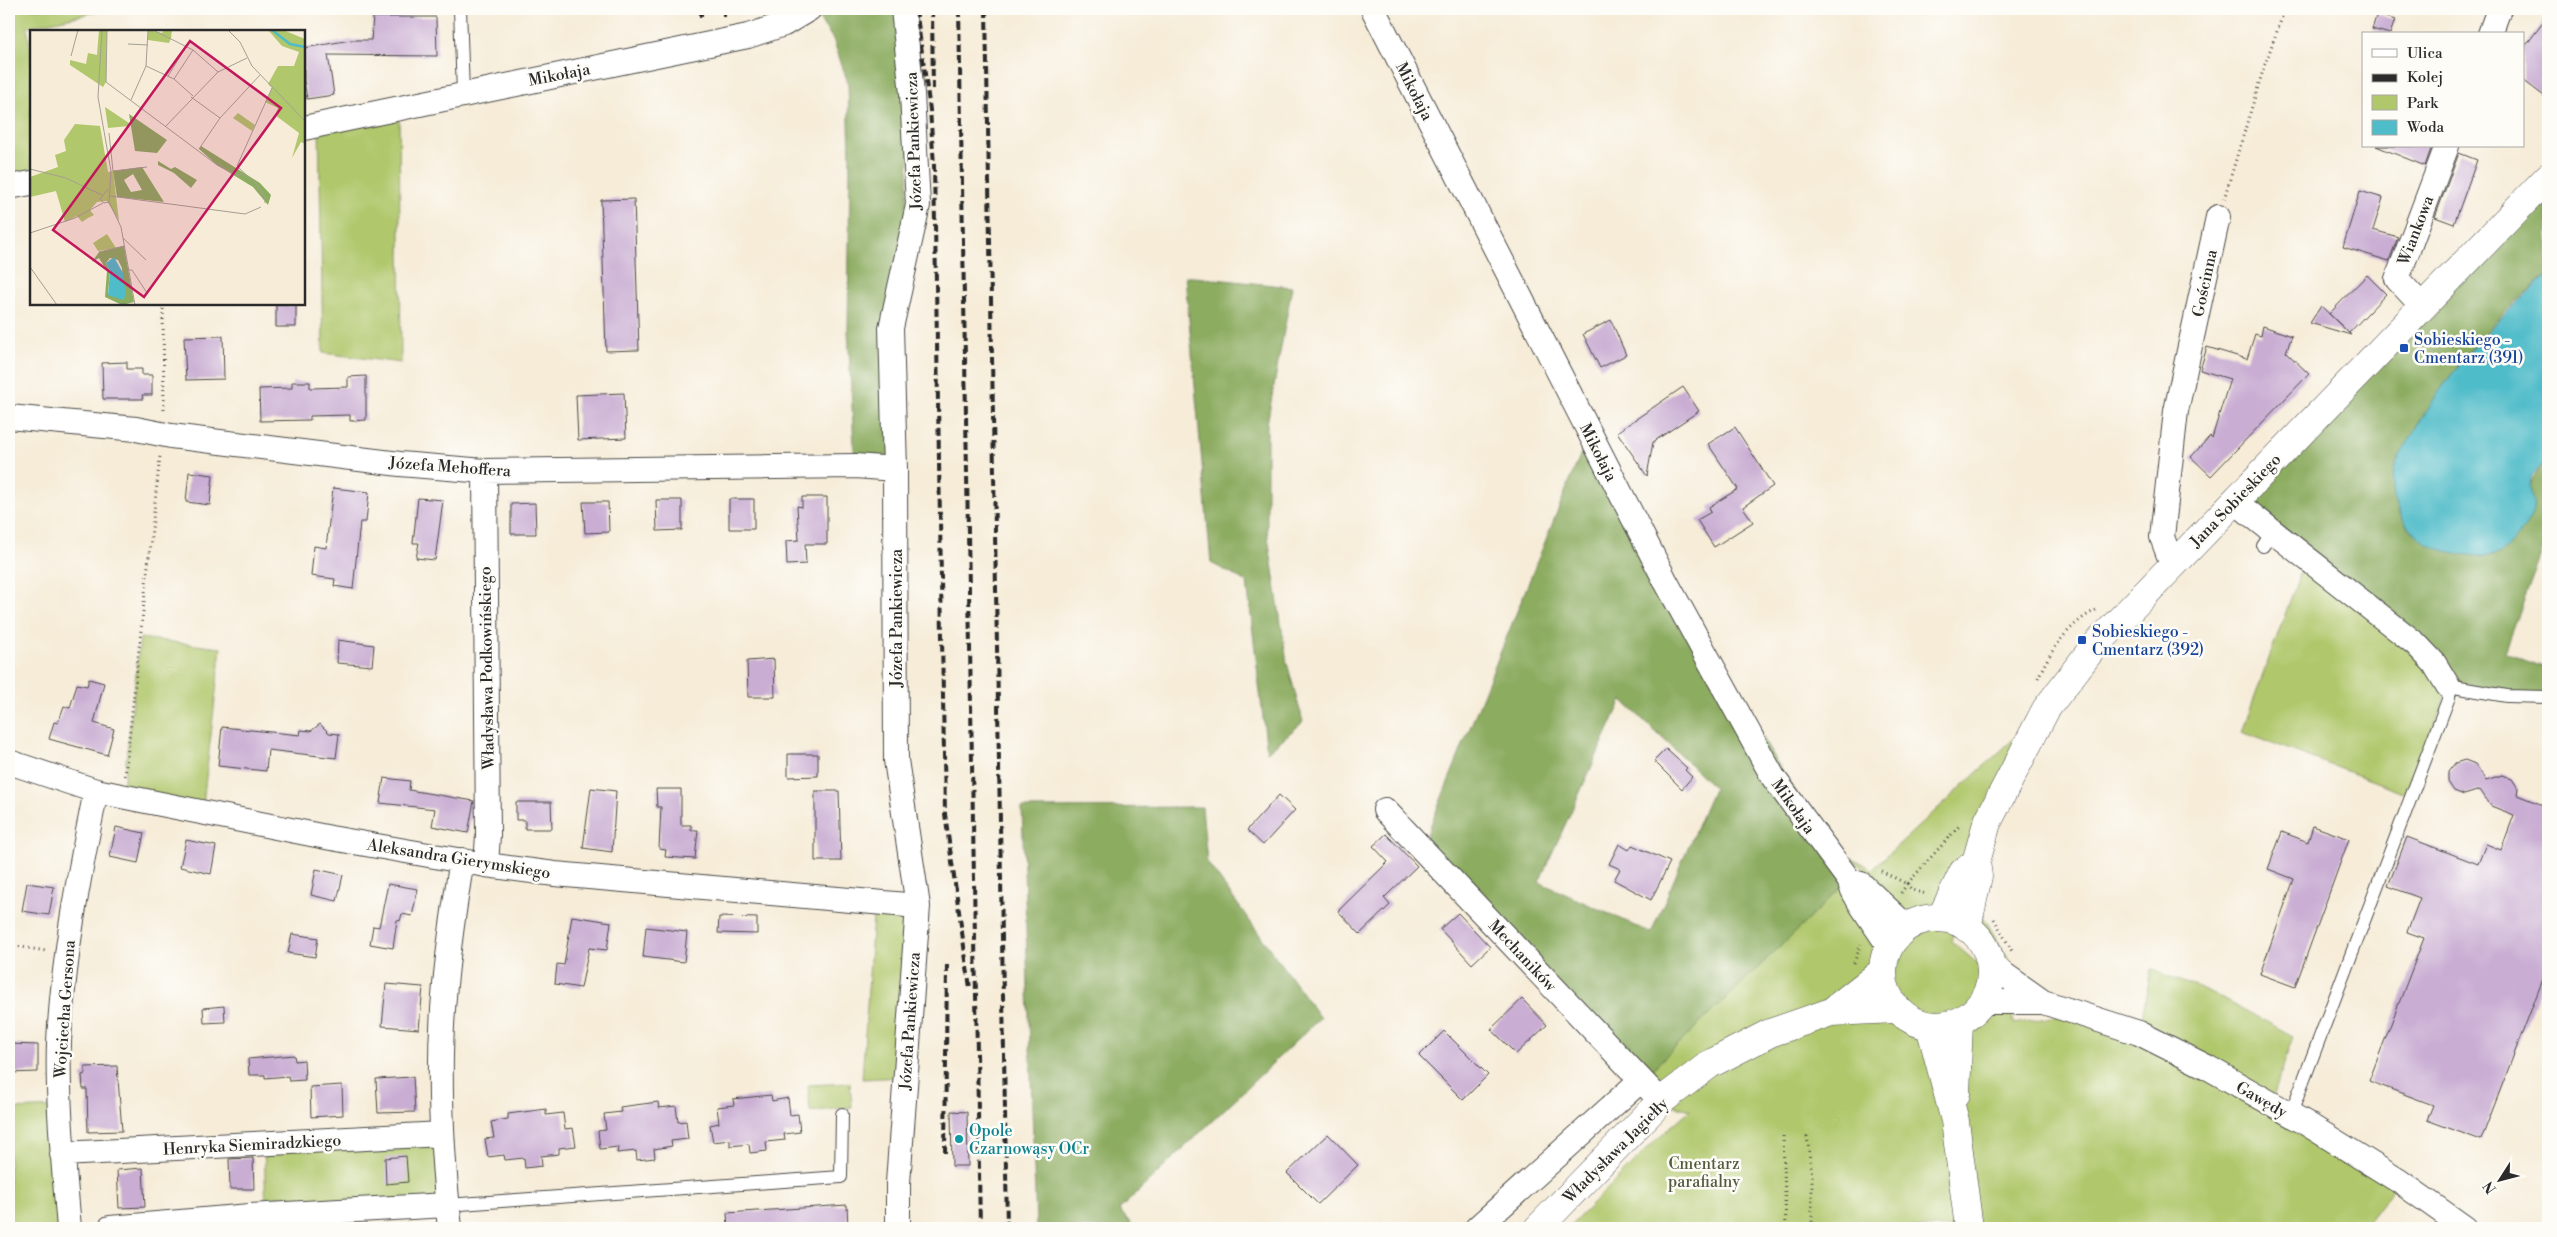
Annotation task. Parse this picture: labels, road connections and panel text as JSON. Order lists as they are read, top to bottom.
{
  "streets": {
    "street": [
      "Mikołaja",
      "Józefa Pankiewicza",
      "Wiankowa",
      "Gościnna",
      "Józefa Mehoffera",
      "Jana Sobieskiego",
      "Władysława Podkowińskiego",
      "Aleksandra Gierymskiego",
      "Mechaników",
      "Wojciecha Gersona",
      "Gawędy",
      "Henryka Siemiradzkiego",
      "Władysława Jagiełły"
    ]
  },
  "crossings": [
    ["Mikołaja", "Jana Sobieskiego"],
    ["Mikołaja", "Gawędy"],
    ["Mikołaja", "Władysława Jagiełły"],
    ["Józefa Pankiewicza", "Józefa Mehoffera"],
    ["Józefa Pankiewicza", "Aleksandra Gierymskiego"],
    ["Wiankowa", "Jana Sobieskiego"],
    ["Gościnna", "Jana Sobieskiego"],
    ["Józefa Mehoffera", "Władysława Podkowińskiego"],
    ["Jana Sobieskiego", "Gawędy"],
    ["Jana Sobieskiego", "Władysława Jagiełły"],
    ["Władysława Podkowińskiego", "Aleksandra Gierymskiego"],
    ["Aleksandra Gierymskiego", "Wojciecha Gersona"],
    ["Mechaników", "Władysława Jagiełły"],
    ["Wojciecha Gersona", "Henryka Siemiradzkiego"],
    ["Gawędy", "Władysława Jagiełły"]
  ],
  "parks": ["Cmentarz parafialny"],
  "places": {
    "transit": ["Sobieskiego - Cmentarz (391)", "Sobieskiego - Cmentarz (392)"],
    "other": ["Opole Czarnowąsy OCr"]
  },
  "legend": [
    "Ulica",
    "Kolej",
    "Park",
    "Woda"
  ],
  "north": "bottom left"
}
